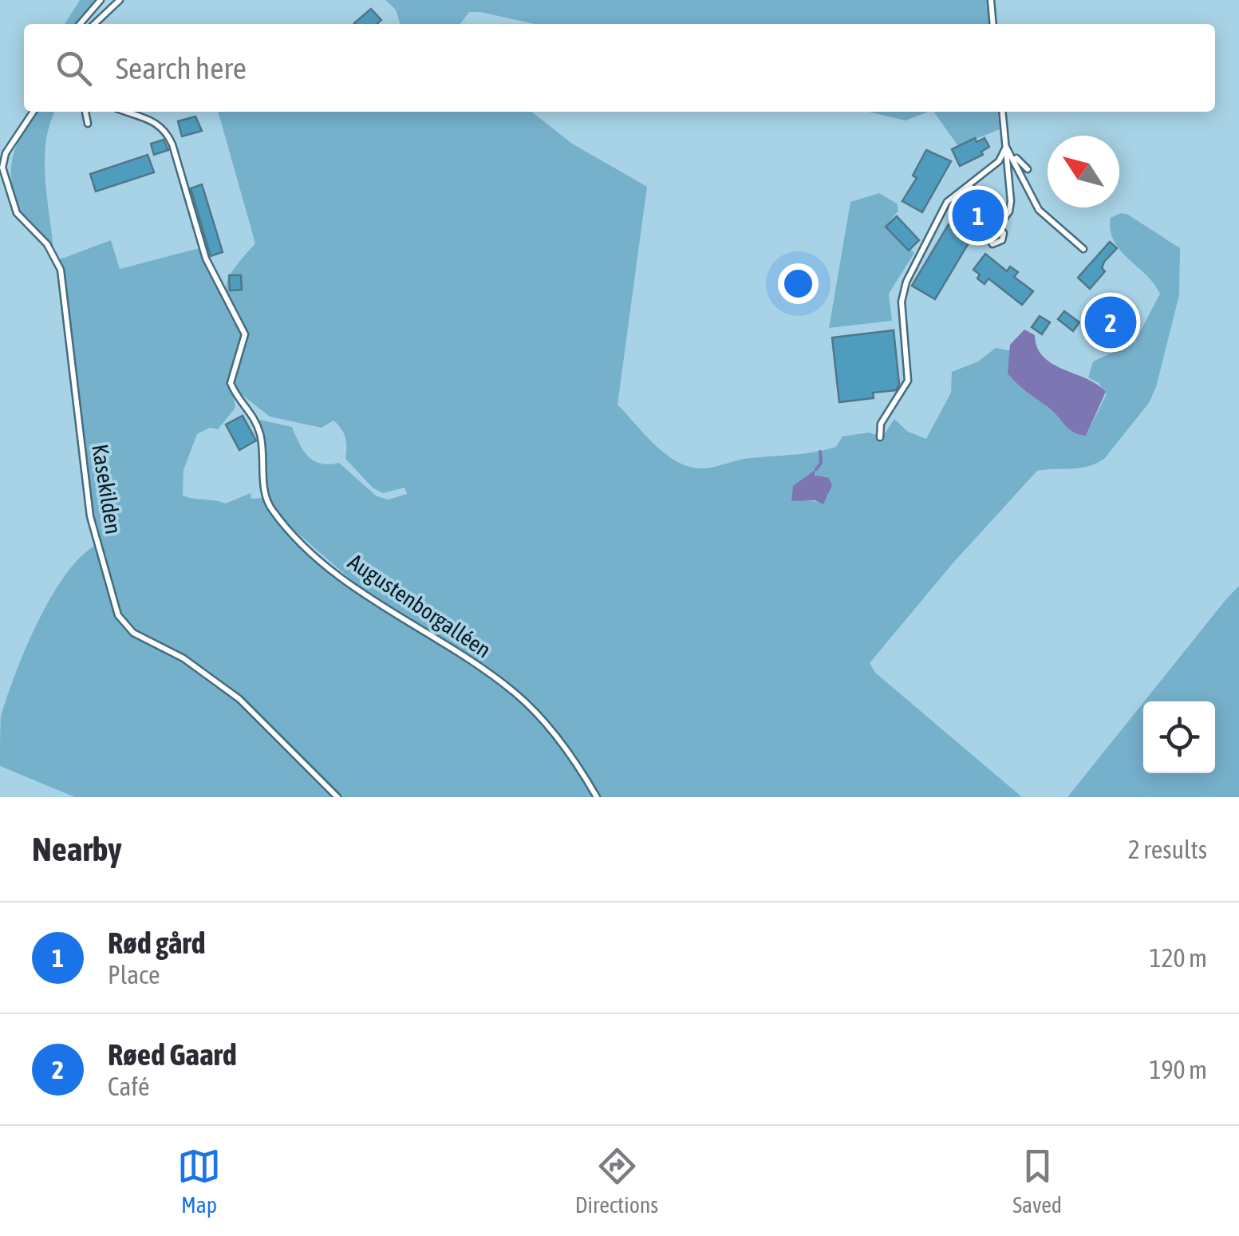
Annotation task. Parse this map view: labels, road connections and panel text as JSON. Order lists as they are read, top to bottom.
{
  "streets": {
    "lane": ["Kasekilden", "Augustenborgalléen"]
  },
  "north": "top left",
  "page": {
    "search": "Search here",
    "pins": ["1", "2"],
    "heading": ["Nearby", "2 results"],
    "list": [
      {
        "mark": "1",
        "name": "Rød gård",
        "note": "Place",
        "value": "120 m"
      },
      {
        "mark": "2",
        "name": "Røed Gaard",
        "note": "Café",
        "value": "190 m"
      }
    ],
    "nav": ["Map", "Directions", "Saved"]
  }
}
